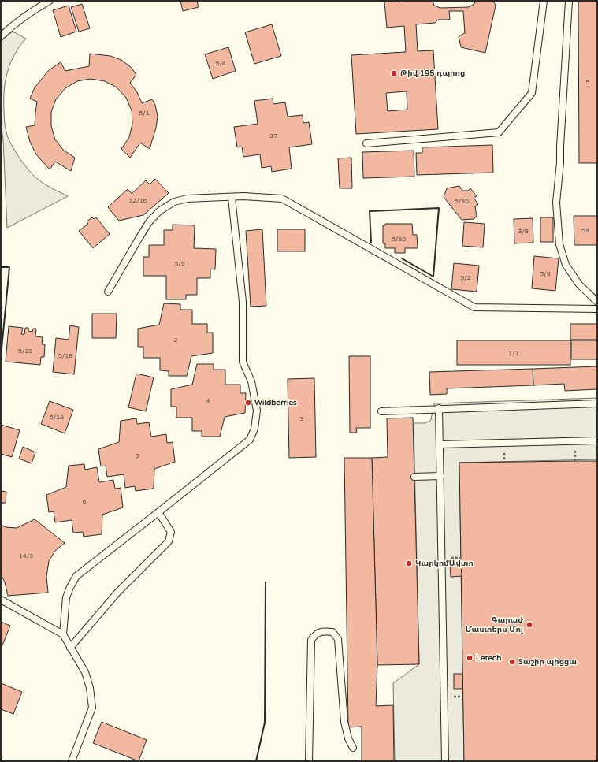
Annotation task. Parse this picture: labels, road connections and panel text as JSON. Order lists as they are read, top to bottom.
{
  "places": [
    "Թիվ 195 դպրոց",
    "Wildberries",
    "ԿարկոմԱվտո",
    "Գարաժ Մաստերս Մոլ",
    "Letech",
    "Տաշիր պիցցա"
  ],
  "house_numbers": [
    "5/4",
    "5",
    "5/1",
    "37",
    "12/16",
    "5/30",
    "5a",
    "3/9",
    "5/30",
    "5/9",
    "5/3",
    "5/2",
    "2",
    "5/19",
    "1/1",
    "5/18",
    "4",
    "5/18",
    "3",
    "5",
    "6",
    "14/3"
  ]
}
